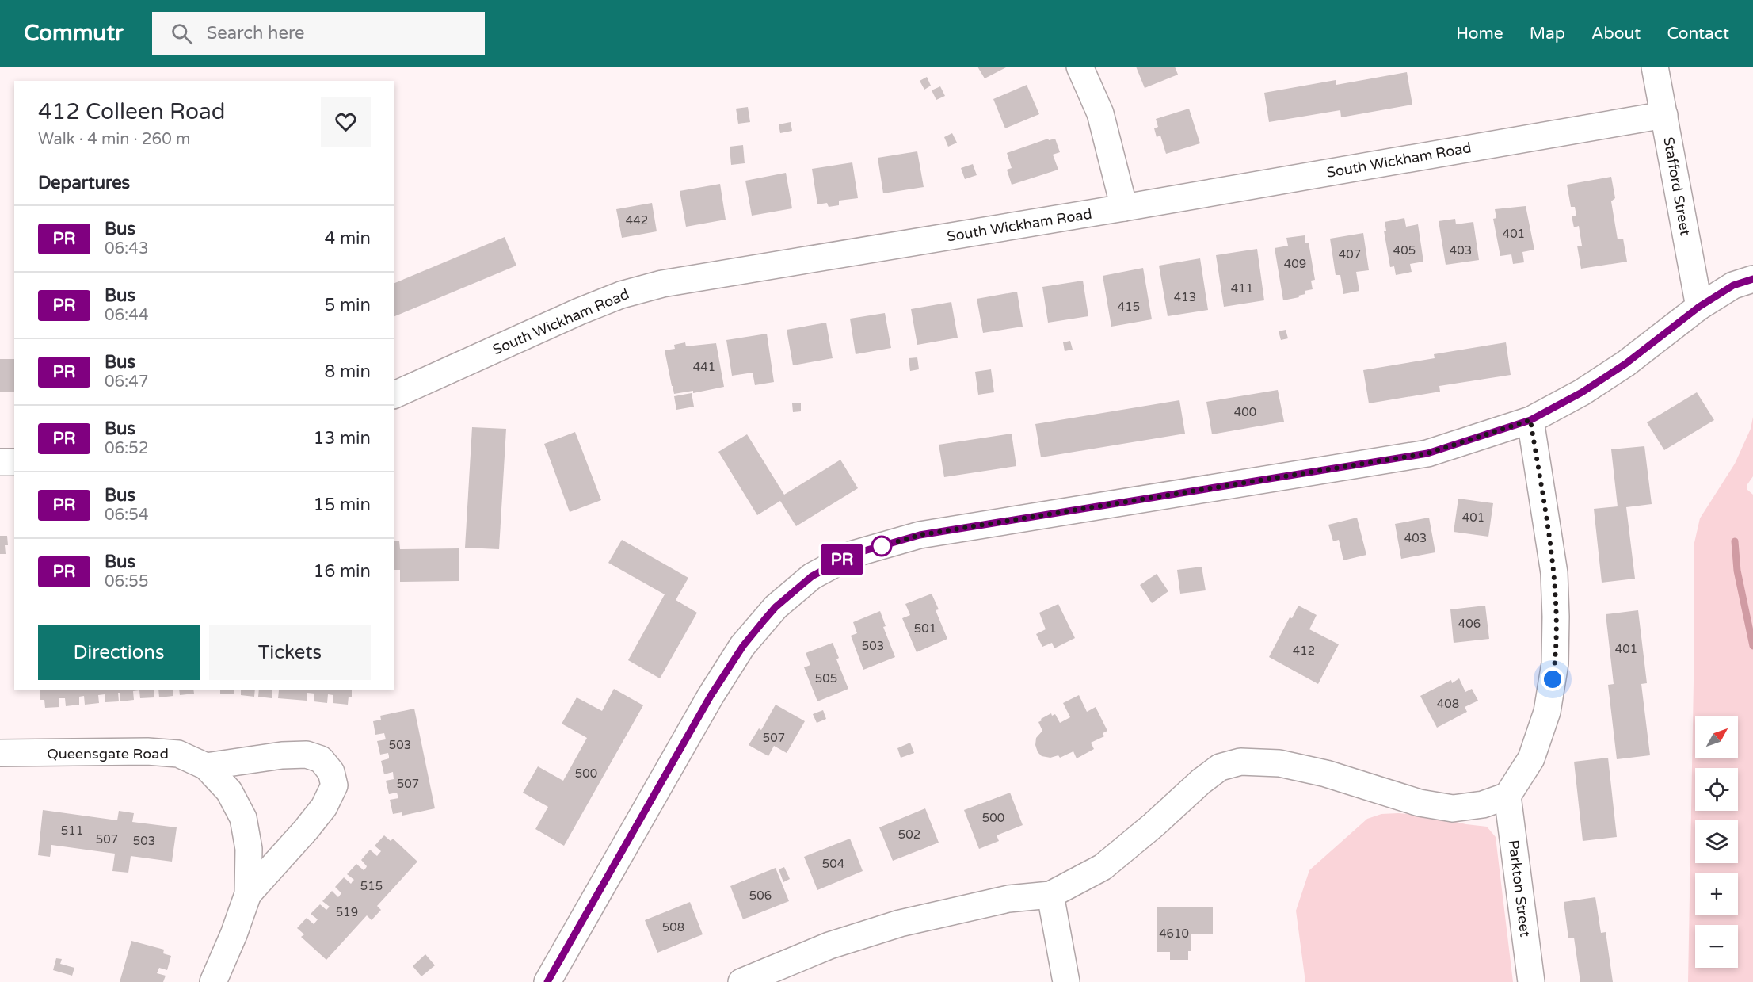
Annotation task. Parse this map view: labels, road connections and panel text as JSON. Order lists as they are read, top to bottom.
{
  "streets": {
    "street": [
      "South Wickham Road",
      "Stafford Street",
      "Queensgate Road",
      "Parkton Street"
    ]
  },
  "crossings": [
    ["South Wickham Road", "Stafford Street"]
  ],
  "lines": ["bus line PR"],
  "house_numbers": [
    "442",
    "401",
    "405",
    "403",
    "407",
    "409",
    "411",
    "413",
    "415",
    "441",
    "400",
    "401",
    "403",
    "406",
    "501",
    "503",
    "401",
    "412",
    "505",
    "408",
    "507",
    "503",
    "500",
    "507",
    "500",
    "511",
    "502",
    "507",
    "503",
    "504",
    "515",
    "506",
    "519",
    "508",
    "4610"
  ],
  "north": "top right",
  "page": {
    "header": "Commutr",
    "search": "Search here",
    "nav": [
      "Home",
      "Map",
      "About",
      "Contact"
    ],
    "on_map": "PR",
    "heading": [
      ["412 Colleen Road", "Walk · 4 min · 260 m"],
      "Departures"
    ],
    "list": [
      {
        "mark": "PR",
        "name": "Bus",
        "note": "06:43",
        "value": "4 min"
      },
      {
        "mark": "PR",
        "name": "Bus",
        "note": "06:44",
        "value": "5 min"
      },
      {
        "mark": "PR",
        "name": "Bus",
        "note": "06:47",
        "value": "8 min"
      },
      {
        "mark": "PR",
        "name": "Bus",
        "note": "06:52",
        "value": "13 min"
      },
      {
        "mark": "PR",
        "name": "Bus",
        "note": "06:54",
        "value": "15 min"
      },
      {
        "mark": "PR",
        "name": "Bus",
        "note": "06:55",
        "value": "16 min"
      }
    ],
    "buttons": ["Directions", "Tickets"],
    "map_buttons": ["+", "−"]
  }
}
